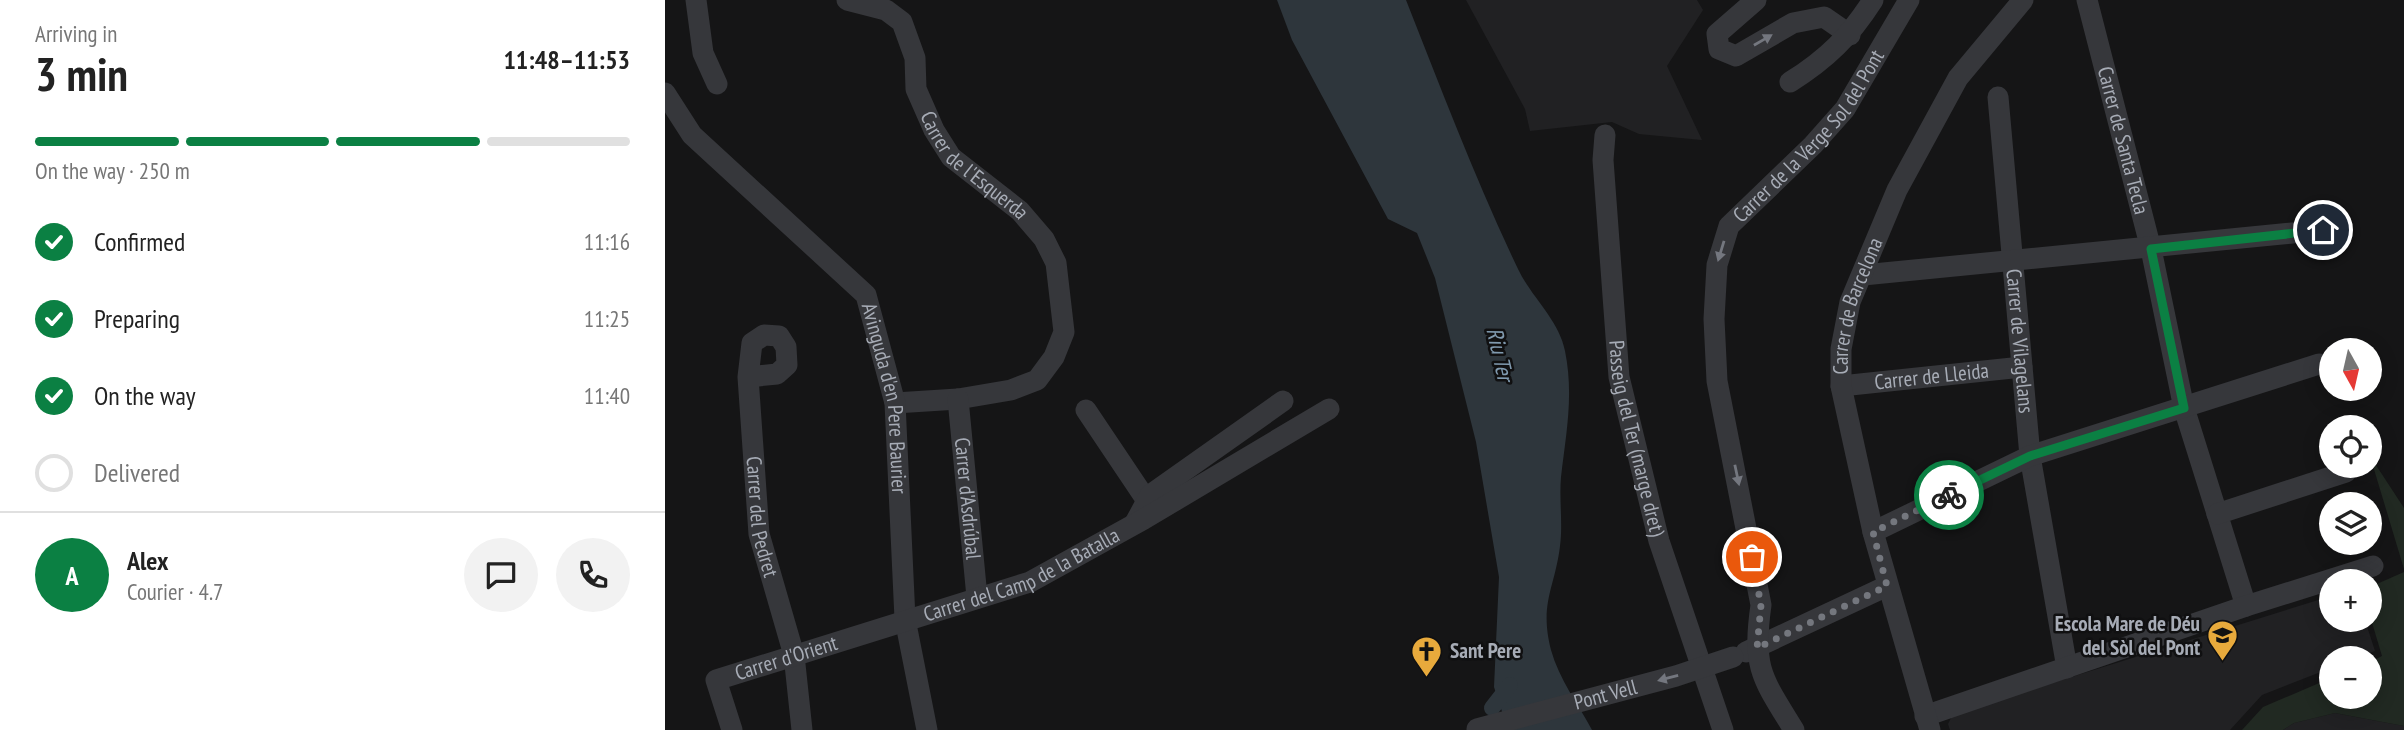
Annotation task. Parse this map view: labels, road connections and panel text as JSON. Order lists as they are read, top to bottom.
{
  "streets": {
    "street": [
      "Carrer de la Verge Sol del Pont",
      "Carrer de Santa Tecla",
      "Carrer de l'Esquerda",
      "Carrer de Barcelona",
      "Carrer de Vilagelans",
      "Carrer de Lleida",
      "Avinguda d'en Pere Baurier",
      "Passeig del Ter (marge dret)",
      "Carrer d'Asdrúbal",
      "Carrer del Pedret",
      "Carrer del Camp de la Batalla",
      "Carrer d'Orient",
      "Pont Vell"
    ]
  },
  "crossings": [
    ["Carrer de la Verge Sol del Pont", "Pont Vell"],
    ["Carrer de l'Esquerda", "Carrer d'Asdrúbal"],
    ["Carrer de Barcelona", "Carrer de Lleida"],
    ["Carrer de Barcelona", "Pont Vell"],
    ["Carrer de Vilagelans", "Carrer de Lleida"],
    ["Avinguda d'en Pere Baurier", "Carrer del Camp de la Batalla"],
    ["Avinguda d'en Pere Baurier", "Carrer d'Orient"],
    ["Carrer d'Asdrúbal", "Carrer del Camp de la Batalla"],
    ["Carrer del Pedret", "Carrer d'Orient"],
    ["Carrer del Camp de la Batalla", "Carrer d'Orient"]
  ],
  "one_way": ["Carrer de la Verge Sol del Pont", "Pont Vell"],
  "water": ["Riu Ter"],
  "places": {
    "school or university": ["Escola Mare de Déu del Sòl del Pont"],
    "church": ["Sant Pere"]
  },
  "north": "bottom",
  "page": {
    "heading": ["3 min", "Arriving in", "11:48–11:53"],
    "panel": ["Alex", "Courier · 4.7"],
    "bar": "On the way · 250 m",
    "list": [
      ["Confirmed", "11:16"],
      ["Preparing", "11:25"],
      ["On the way", "11:40"],
      "Delivered"
    ],
    "map_buttons": ["+", "−"],
    "round": "A"
  }
}
